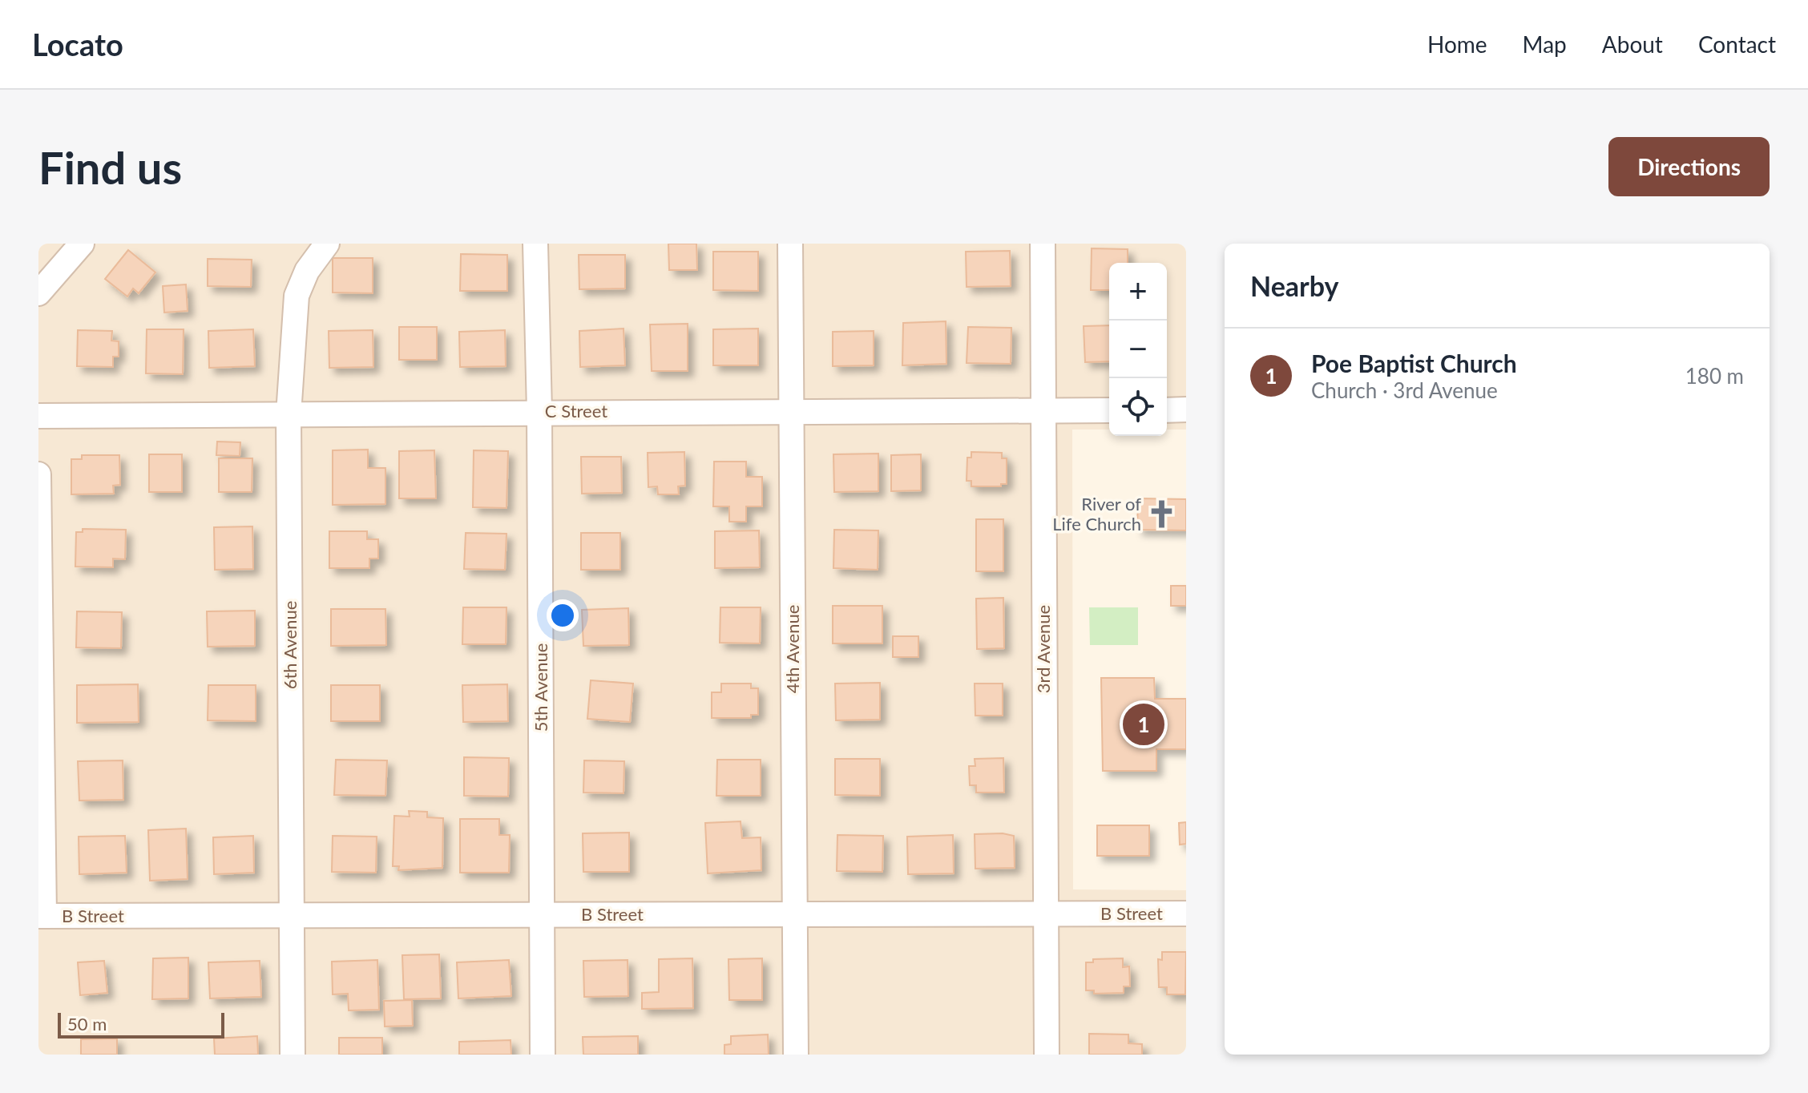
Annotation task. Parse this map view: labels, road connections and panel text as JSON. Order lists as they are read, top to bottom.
{
  "streets": {
    "street": [
      "C Street",
      "6th Avenue",
      "4th Avenue",
      "3rd Avenue",
      "5th Avenue",
      "B Street"
    ]
  },
  "crossings": [
    ["C Street", "6th Avenue"],
    ["C Street", "4th Avenue"],
    ["C Street", "3rd Avenue"],
    ["C Street", "5th Avenue"],
    ["6th Avenue", "B Street"],
    ["4th Avenue", "B Street"],
    ["3rd Avenue", "B Street"],
    ["5th Avenue", "B Street"]
  ],
  "places": {
    "church": ["River of Life Church"]
  },
  "scale_bar": "50 m",
  "page": {
    "header": "Locato",
    "nav": [
      "Home",
      "Map",
      "About",
      "Contact"
    ],
    "buttons": "Directions",
    "title": "Find us",
    "heading": "Nearby",
    "map_buttons": ["+", "−"],
    "list": [
      {
        "mark": "1",
        "name": "Poe Baptist Church",
        "note": "Church · 3rd Avenue",
        "value": "180 m"
      }
    ],
    "pins": "1",
    "scale": "50 m"
  }
}
